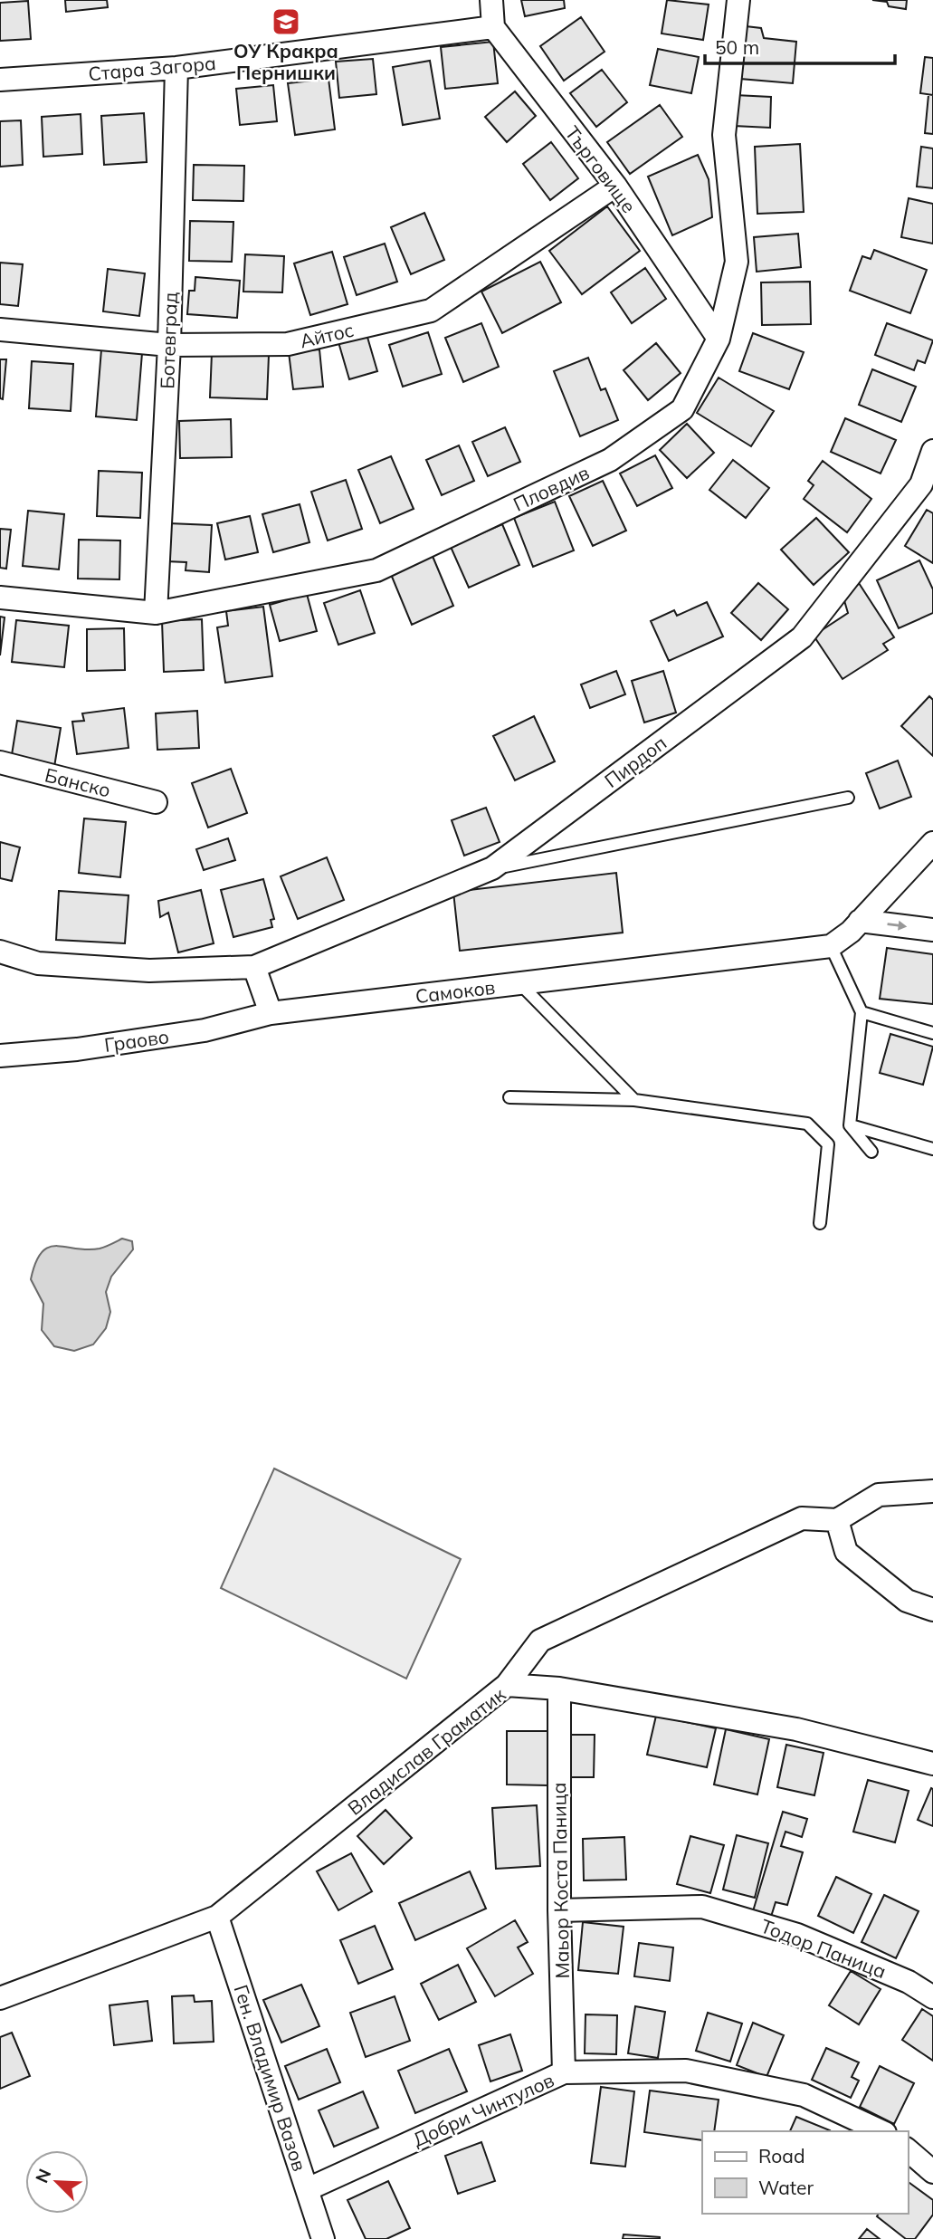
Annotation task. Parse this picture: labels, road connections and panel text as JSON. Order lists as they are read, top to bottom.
{
  "streets": {
    "street": [
      "Стара Загора",
      "Търговище",
      "Айтос",
      "Ботевград",
      "Пловдив",
      "Пирдоп",
      "Банско",
      "Самоков",
      "Граово",
      "Владислав Граматик",
      "Маьор Коста Паница",
      "Тодор Паница",
      "Ген. Владимир Вазов",
      "Добри Чинтулов"
    ]
  },
  "crossings": [
    ["Стара Загора", "Търговище"],
    ["Стара Загора", "Ботевград"],
    ["Търговище", "Айтос"],
    ["Търговище", "Пловдив"],
    ["Айтос", "Ботевград"],
    ["Ботевград", "Пловдив"],
    ["Самоков", "Граово"],
    ["Владислав Граматик", "Маьор Коста Паница"],
    ["Владислав Граматик", "Ген. Владимир Вазов"],
    ["Маьор Коста Паница", "Тодор Паница"],
    ["Маьор Коста Паница", "Добри Чинтулов"],
    ["Ген. Владимир Вазов", "Добри Чинтулов"]
  ],
  "places": {
    "school or university": ["ОУ Кракра Пернишки"]
  },
  "legend": ["Road", "Water"],
  "scale_bar": "50 m",
  "north": "top left"
}
